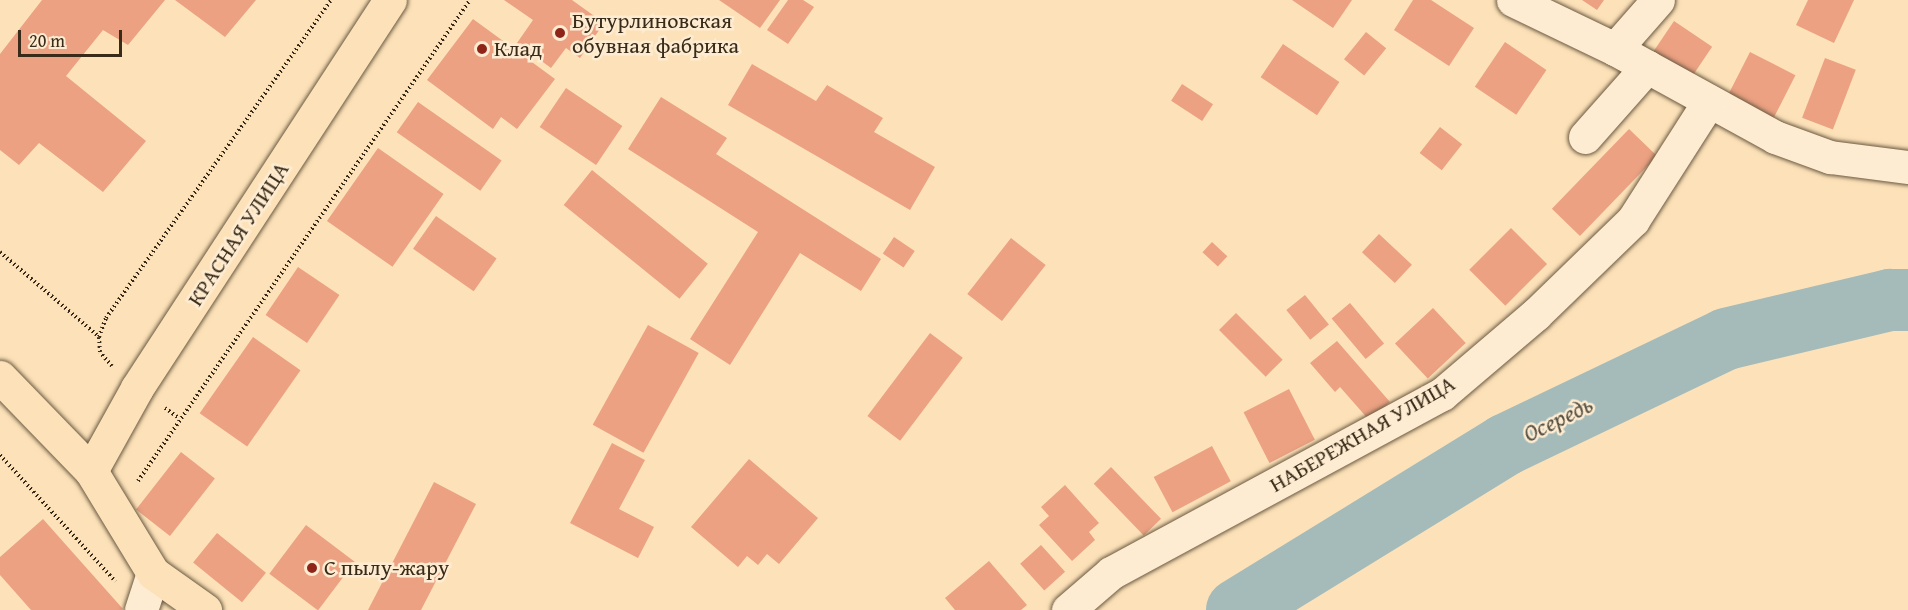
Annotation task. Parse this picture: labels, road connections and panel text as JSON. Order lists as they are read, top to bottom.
{
  "streets": {
    "main road": ["КРАСНАЯ УЛИЦА"],
    "street": ["НАБЕРЕЖНАЯ УЛИЦА"]
  },
  "water": ["Осередь"],
  "places": ["Бутурлиновская обувная фабрика", "Клад", "С пылу-жару"],
  "scale_bar": "20 m"
}
